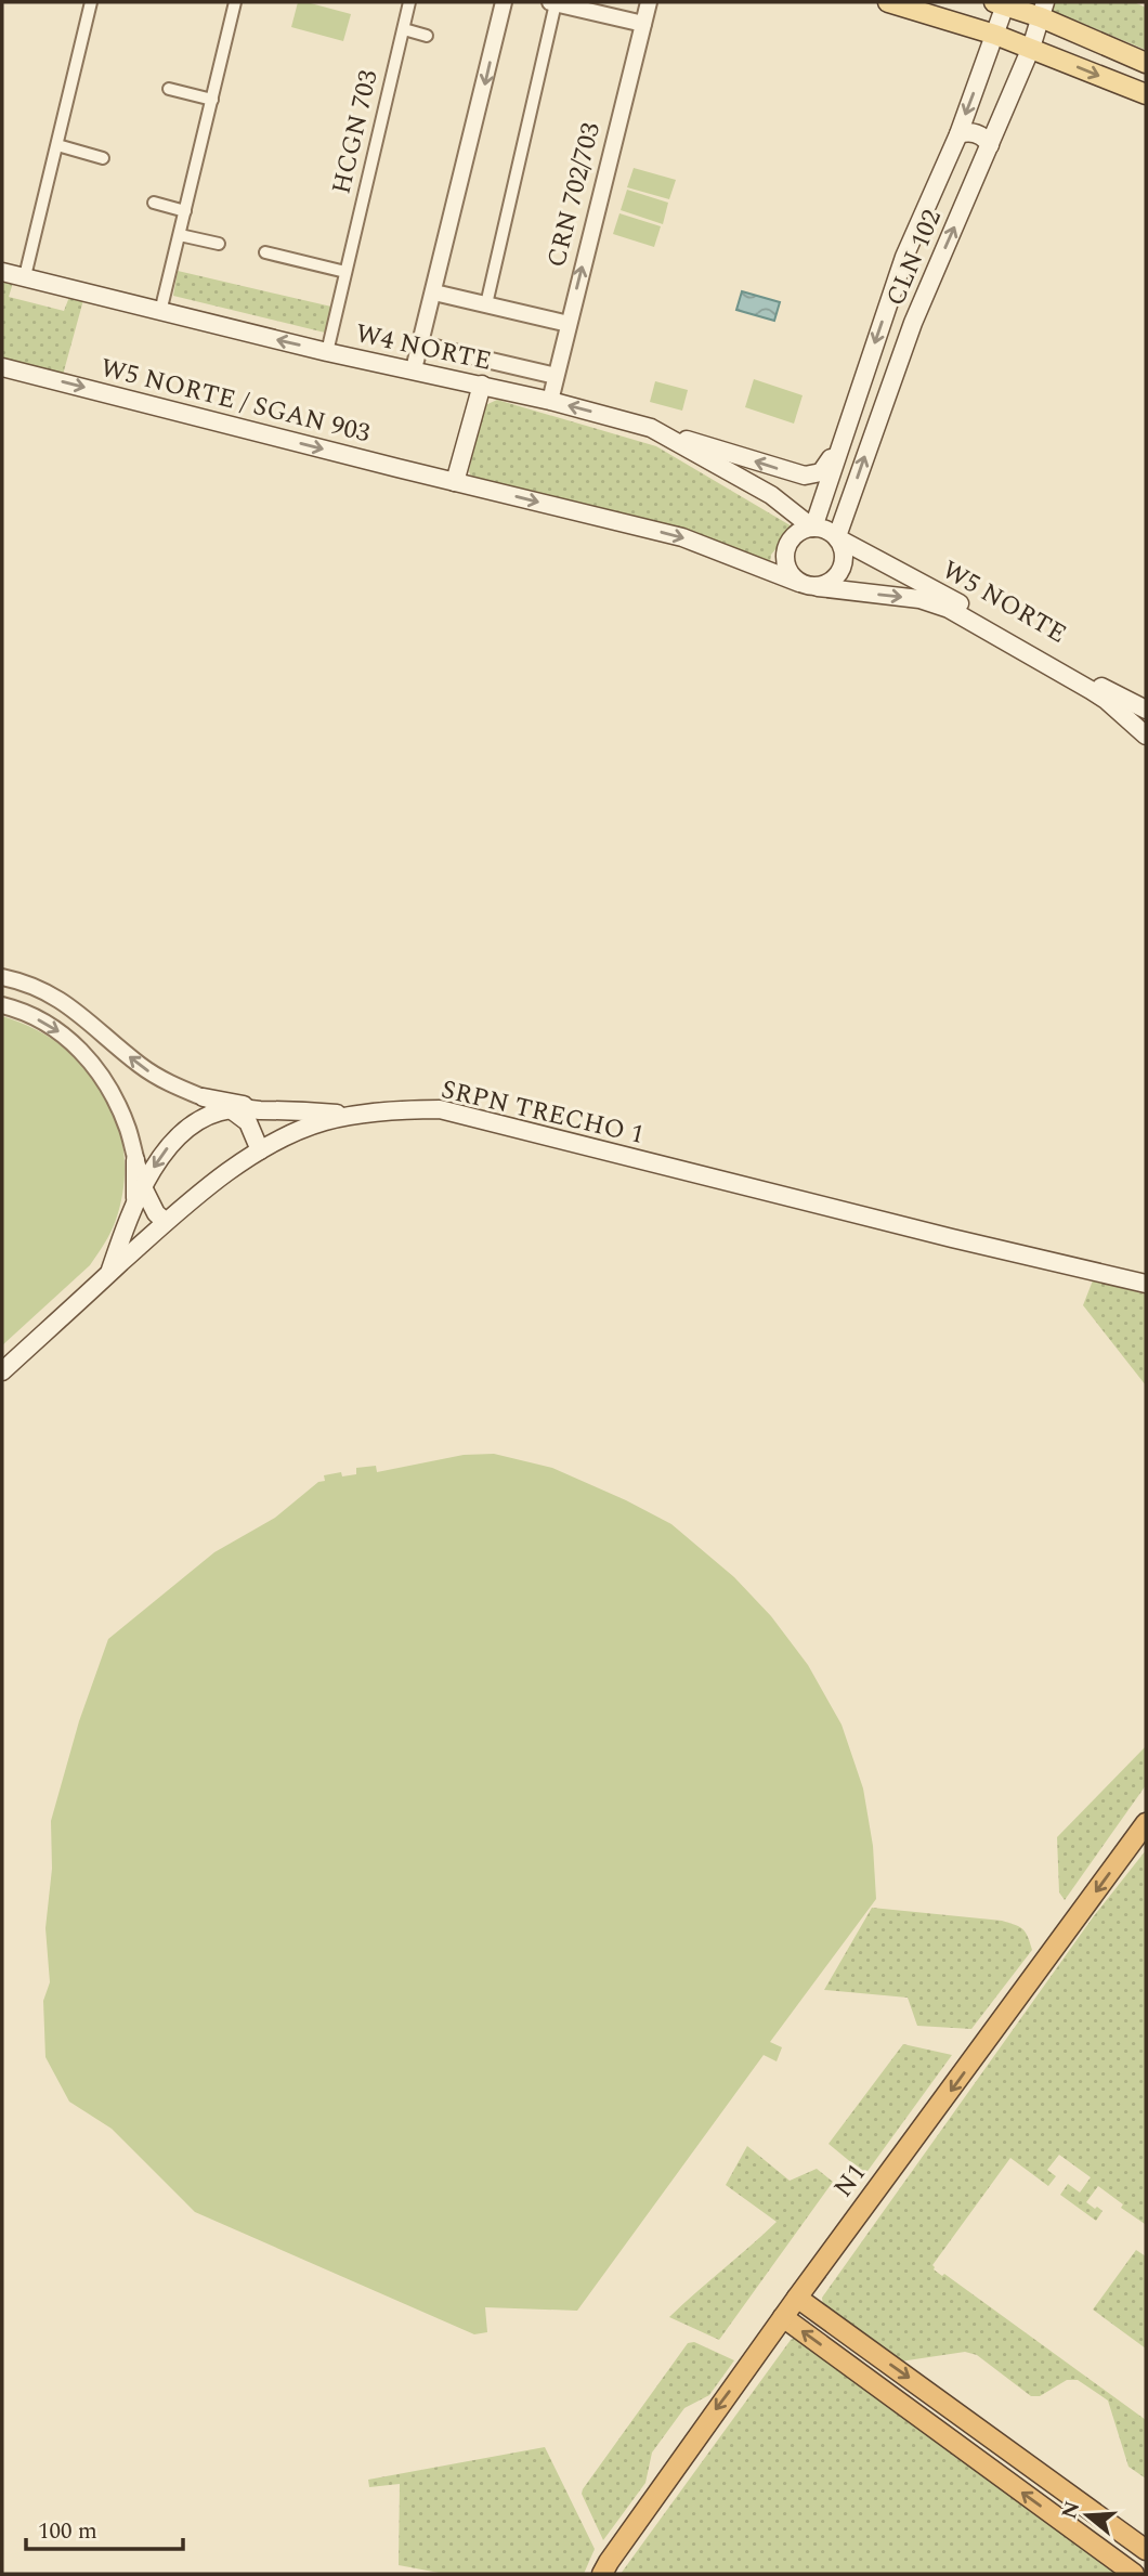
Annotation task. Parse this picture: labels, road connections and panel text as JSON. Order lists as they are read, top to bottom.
{
  "streets": {
    "highway": ["N1"],
    "main road": [
      "CLN 102",
      "W4 NORTE",
      "W5 NORTE / SGAN 903",
      "W5 NORTE",
      "SRPN TRECHO 1"
    ],
    "street": ["HCGN 703", "CRN 702/703"]
  },
  "crossings": [
    ["HCGN 703", "W4 NORTE"],
    ["CRN 702/703", "W4 NORTE"],
    ["CLN 102", "W4 NORTE"],
    ["CLN 102", "W5 NORTE / SGAN 903"],
    ["CLN 102", "W5 NORTE"],
    ["W4 NORTE", "W5 NORTE / SGAN 903"],
    ["W4 NORTE", "W5 NORTE"],
    ["W5 NORTE / SGAN 903", "W5 NORTE"]
  ],
  "one_way": ["W5 NORTE / SGAN 903", "N1"],
  "scale_bar": "100 m",
  "north": "left"
}
